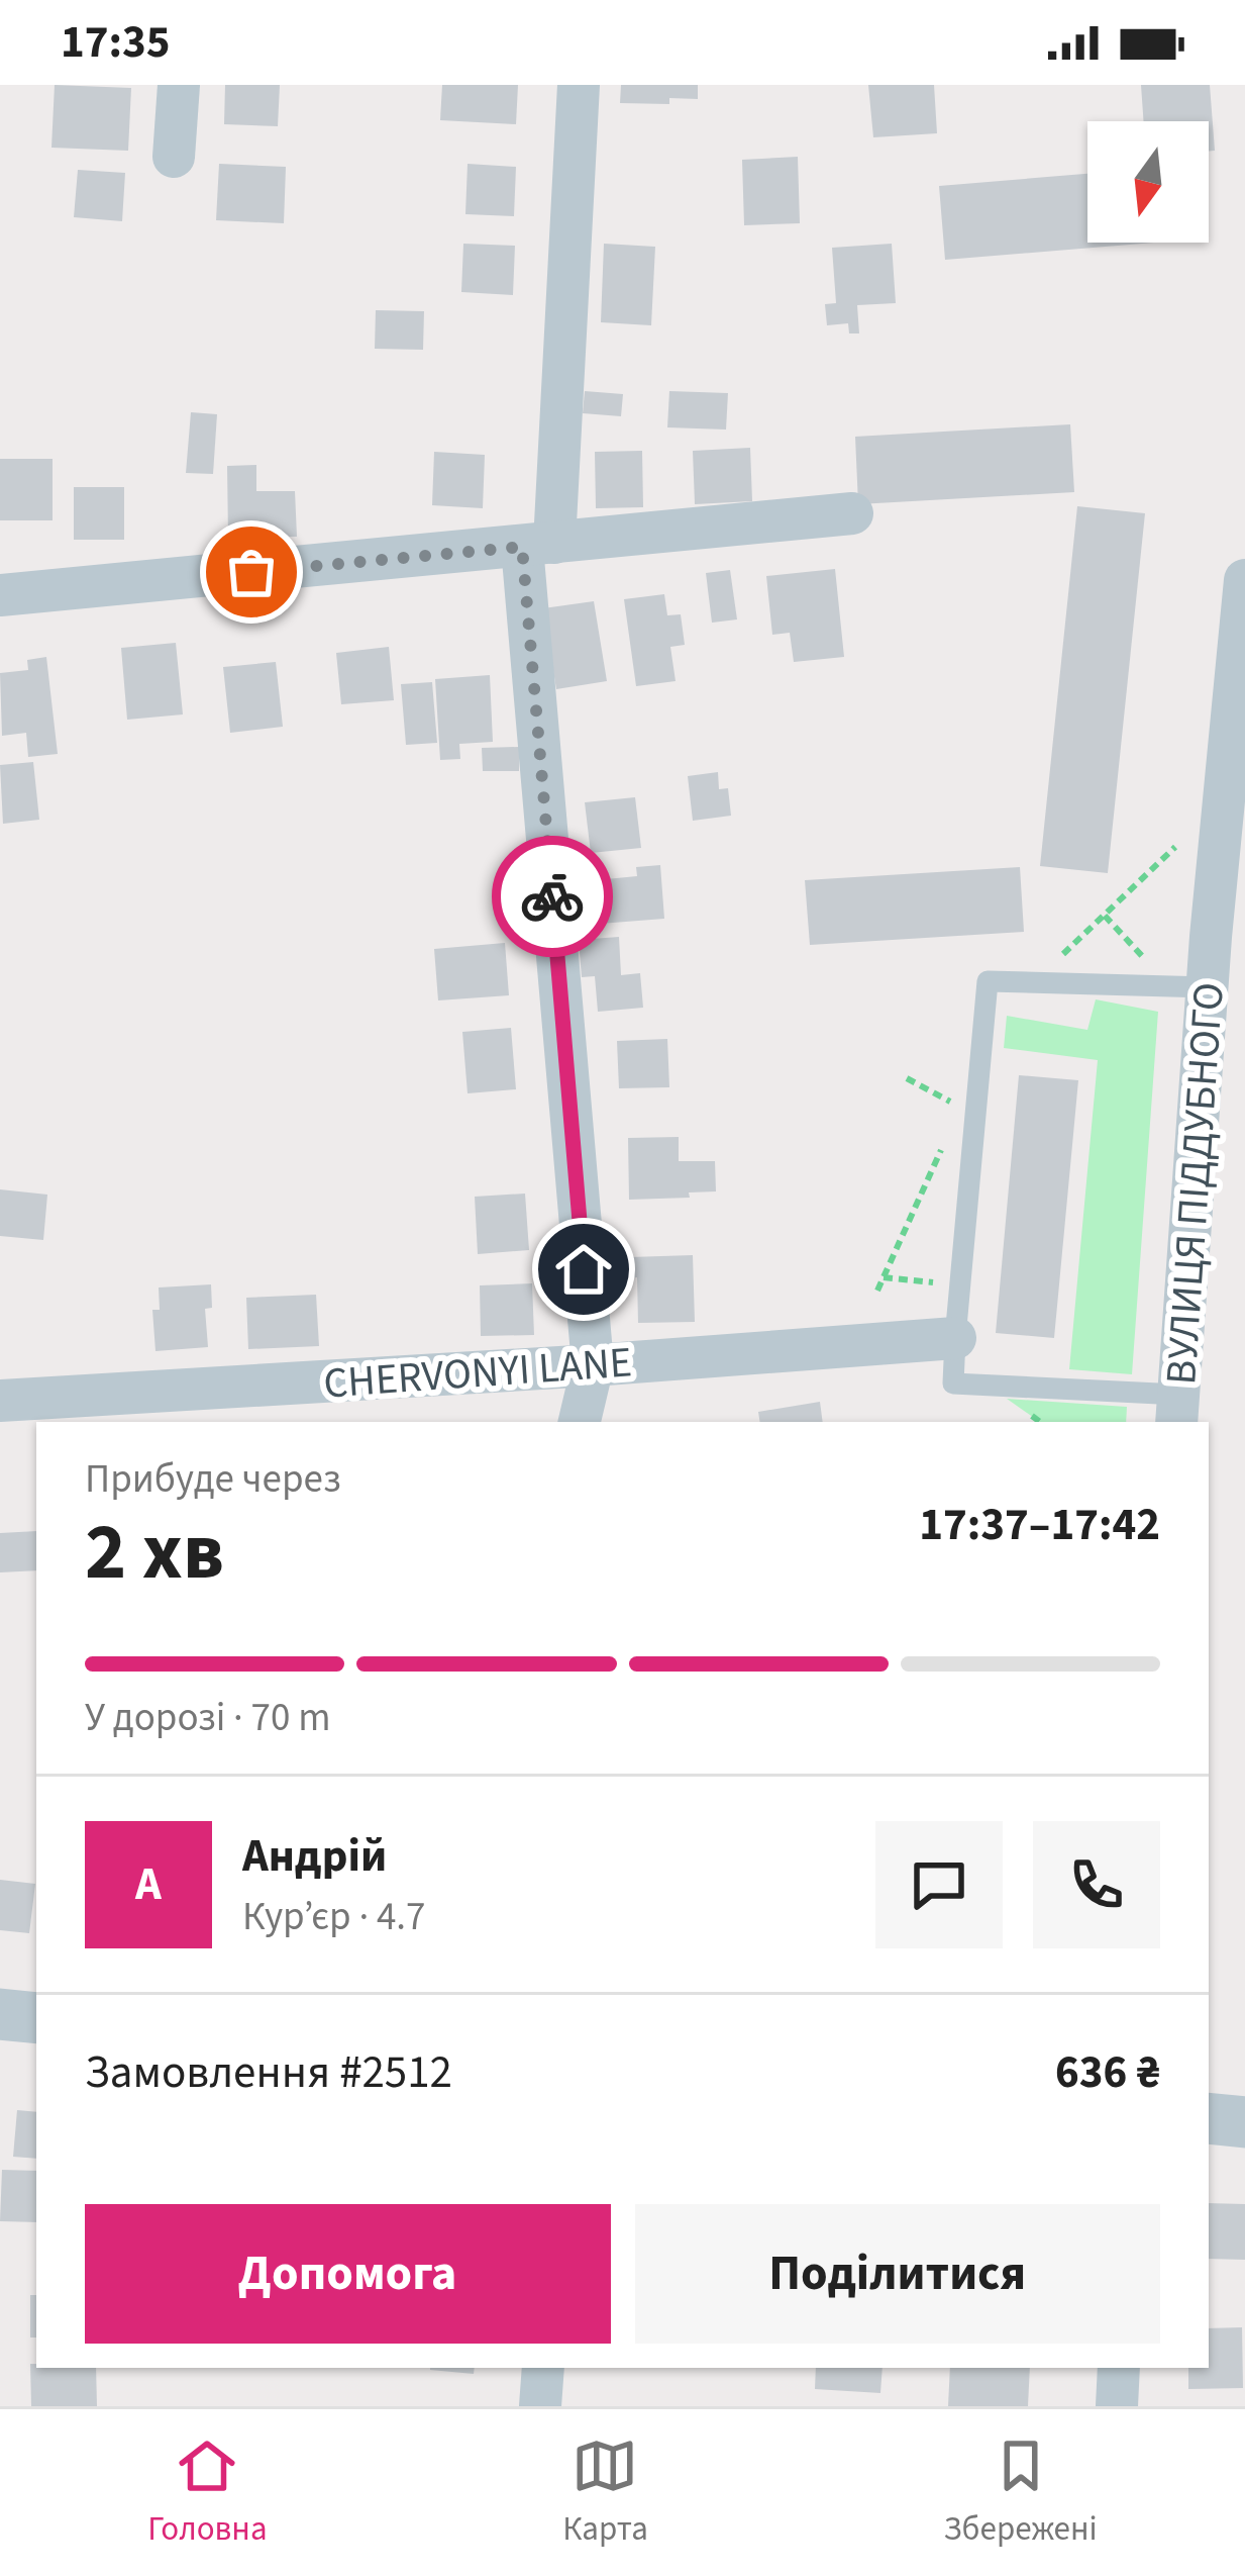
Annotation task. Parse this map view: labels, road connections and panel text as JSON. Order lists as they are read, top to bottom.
{
  "streets": {
    "street": ["ВУЛИЦЯ ПІДДУБНОГО", "CHERVONYI LANE"]
  },
  "north": "bottom",
  "page": {
    "status": "17:35",
    "heading": ["2 хв", "Прибуде через", "17:37–17:42"],
    "panel": [
      "Андрій",
      "Кур’єр · 4.7",
      "Замовлення #2512",
      "636 ₴"
    ],
    "bar": "У дорозі · 70 m",
    "round": "А",
    "buttons": ["Допомога", "Поділитися"],
    "tabs": ["Головна", "Карта", "Збережені"]
  }
}
